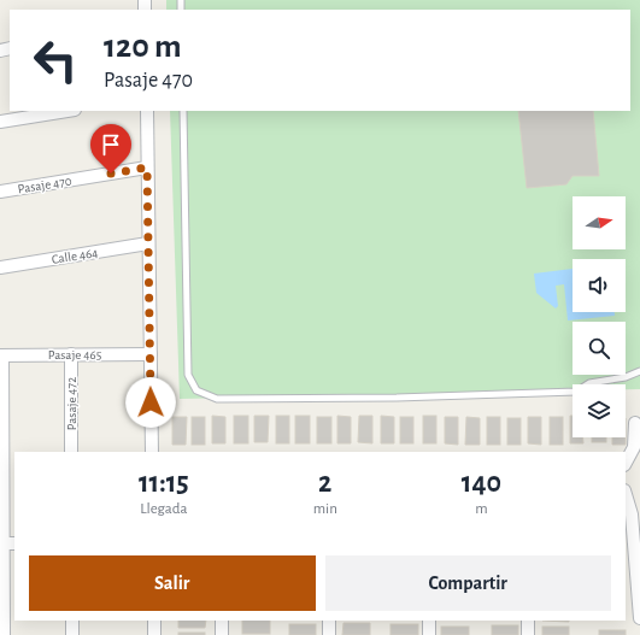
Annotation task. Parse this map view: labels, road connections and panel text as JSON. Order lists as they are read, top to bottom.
{
  "streets": {
    "street": [
      "Pasaje 470",
      "Calle 464",
      "Pasaje 465",
      "Pasaje 472"
    ]
  },
  "crossings": [
    ["Pasaje 465", "Pasaje 472"]
  ],
  "north": "right",
  "page": {
    "turn": ["120 m", "Pasaje 470"],
    "eta": [
      "11:15",
      "Llegada",
      "2",
      "min",
      "140",
      "m"
    ],
    "buttons": ["Salir", "Compartir"]
  }
}
